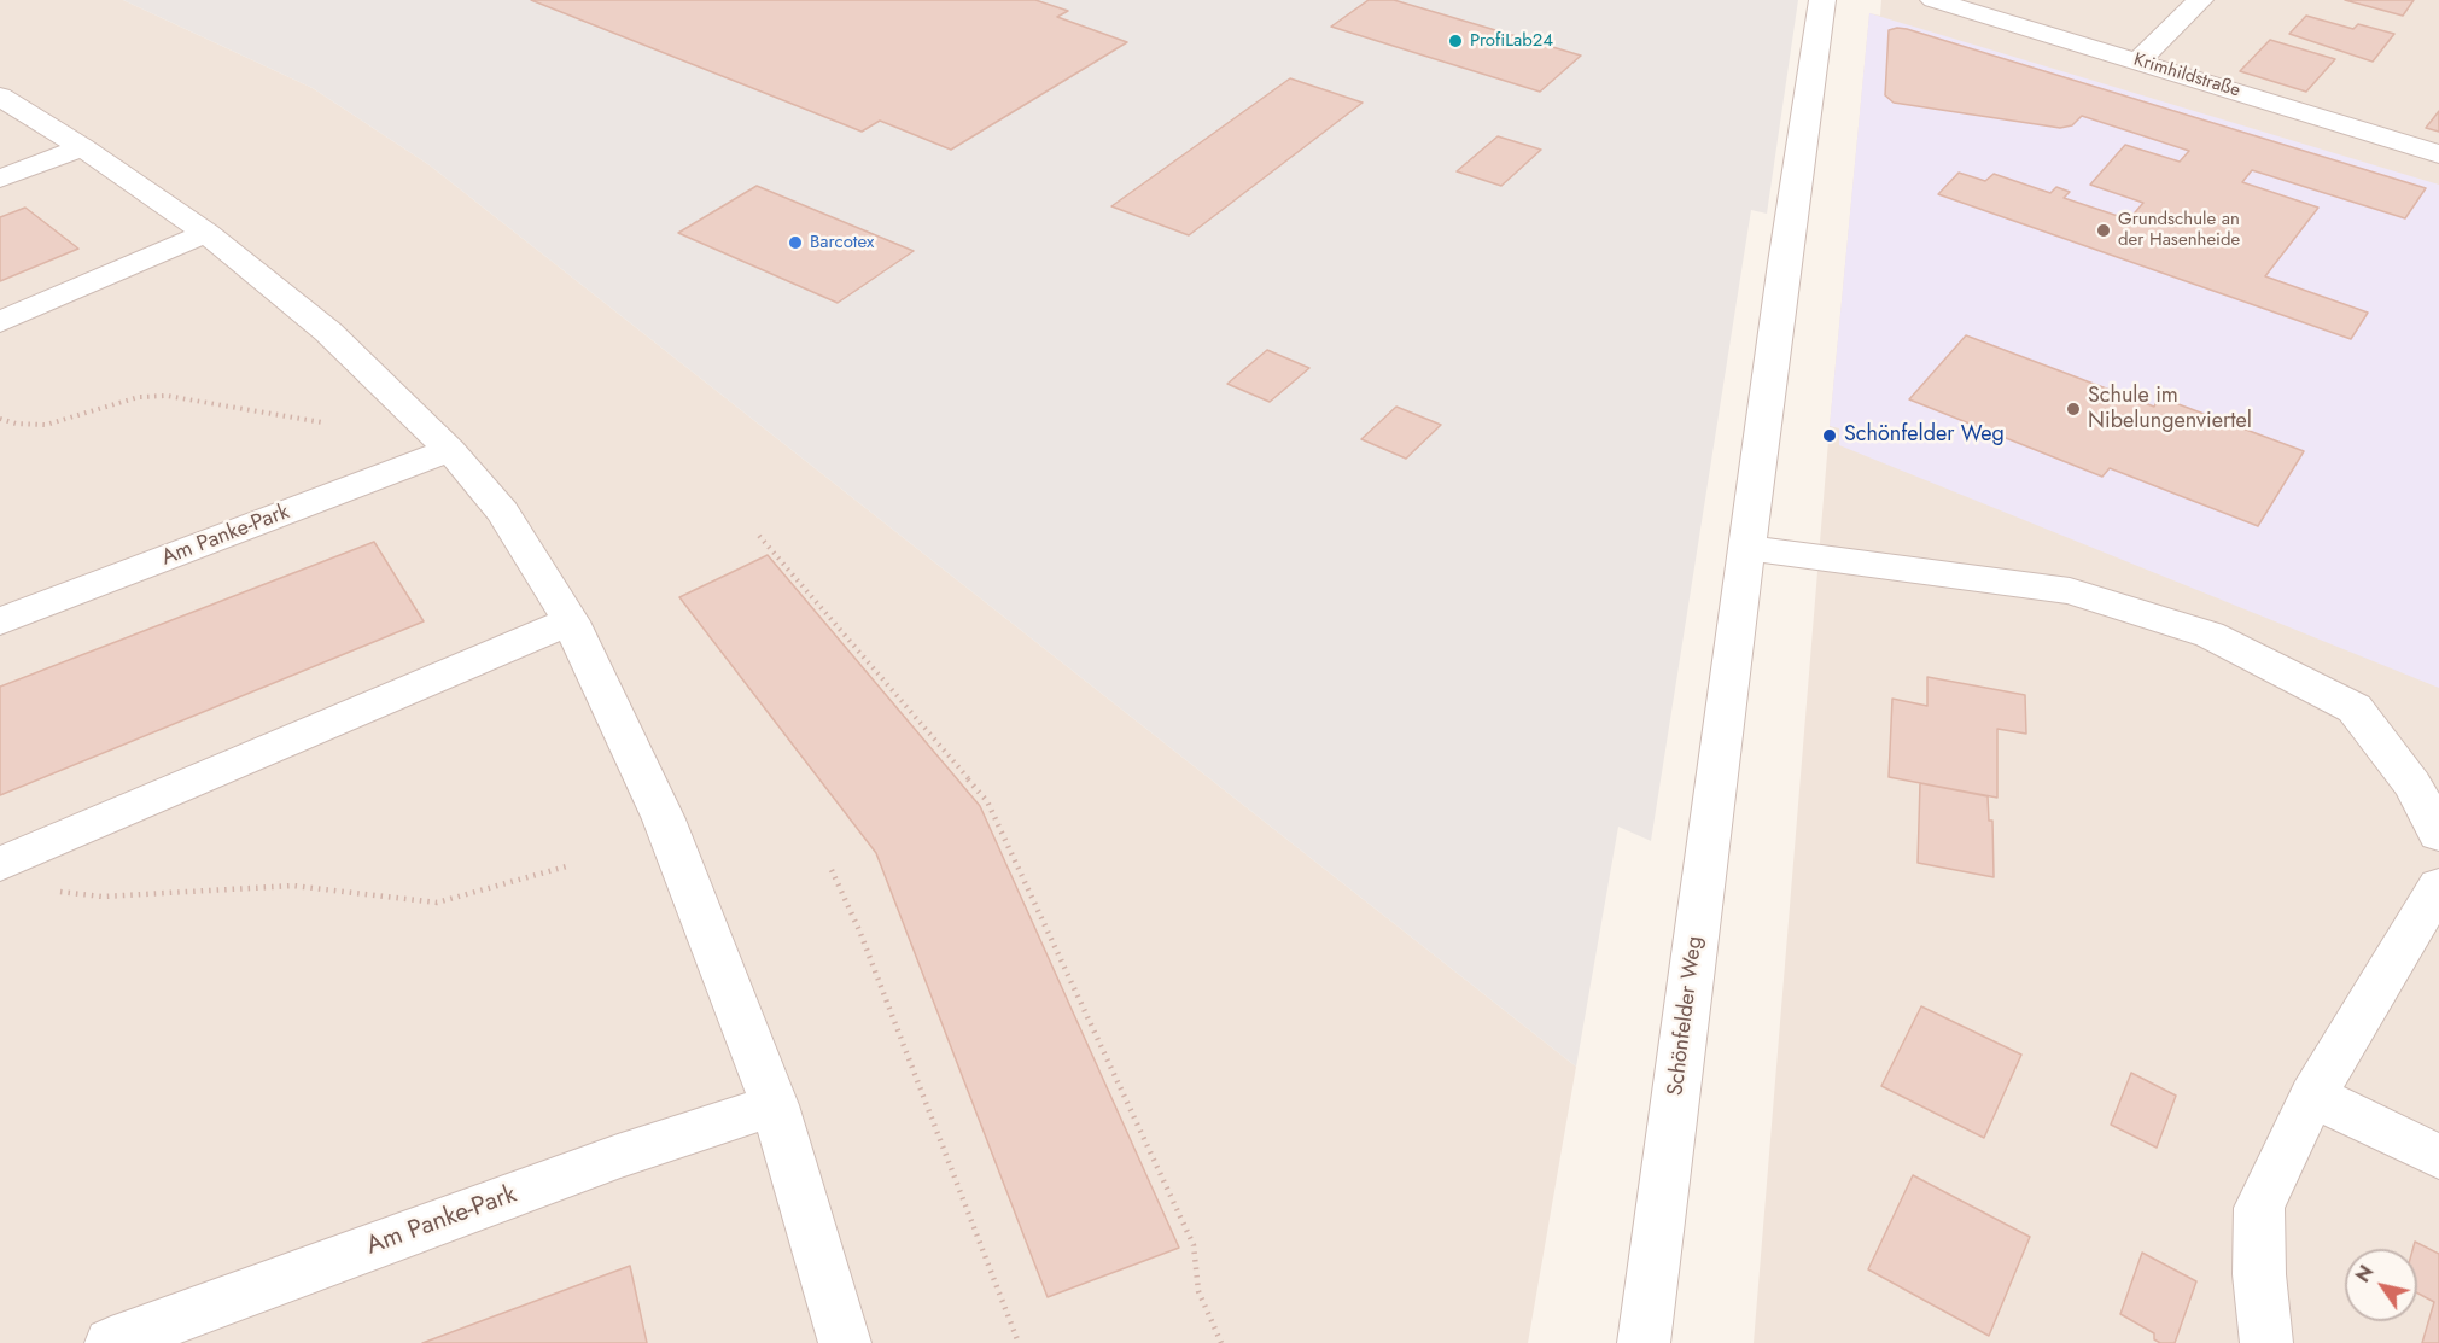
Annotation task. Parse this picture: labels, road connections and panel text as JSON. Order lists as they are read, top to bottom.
{
  "streets": {
    "street": ["Krimhildstraße", "Am Panke-Park", "Schönfelder Weg"]
  },
  "places": [
    "ProfiLab24",
    "Grundschule an der Hasenheide",
    "Barcotex",
    "Schule im Nibelungenviertel",
    "Schönfelder Weg"
  ],
  "north": "top left"
}
